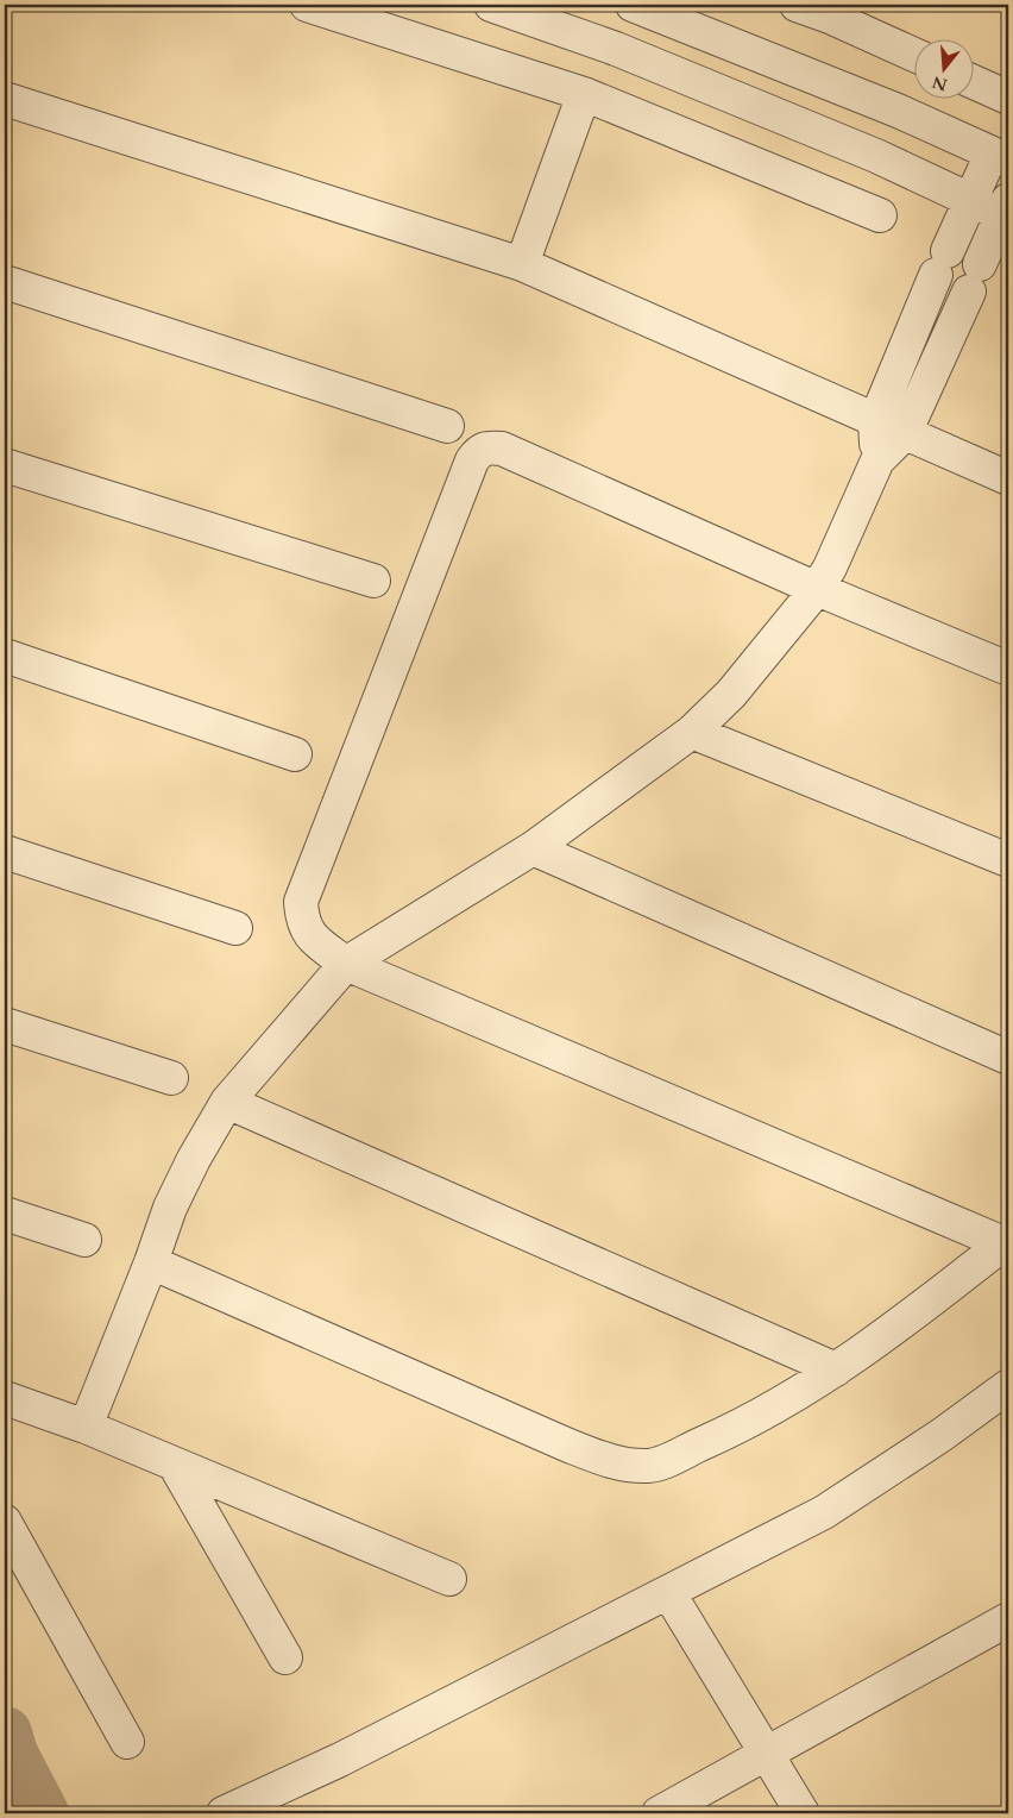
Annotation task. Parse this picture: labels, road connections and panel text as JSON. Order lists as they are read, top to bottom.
{
  "north": "bottom"
}
